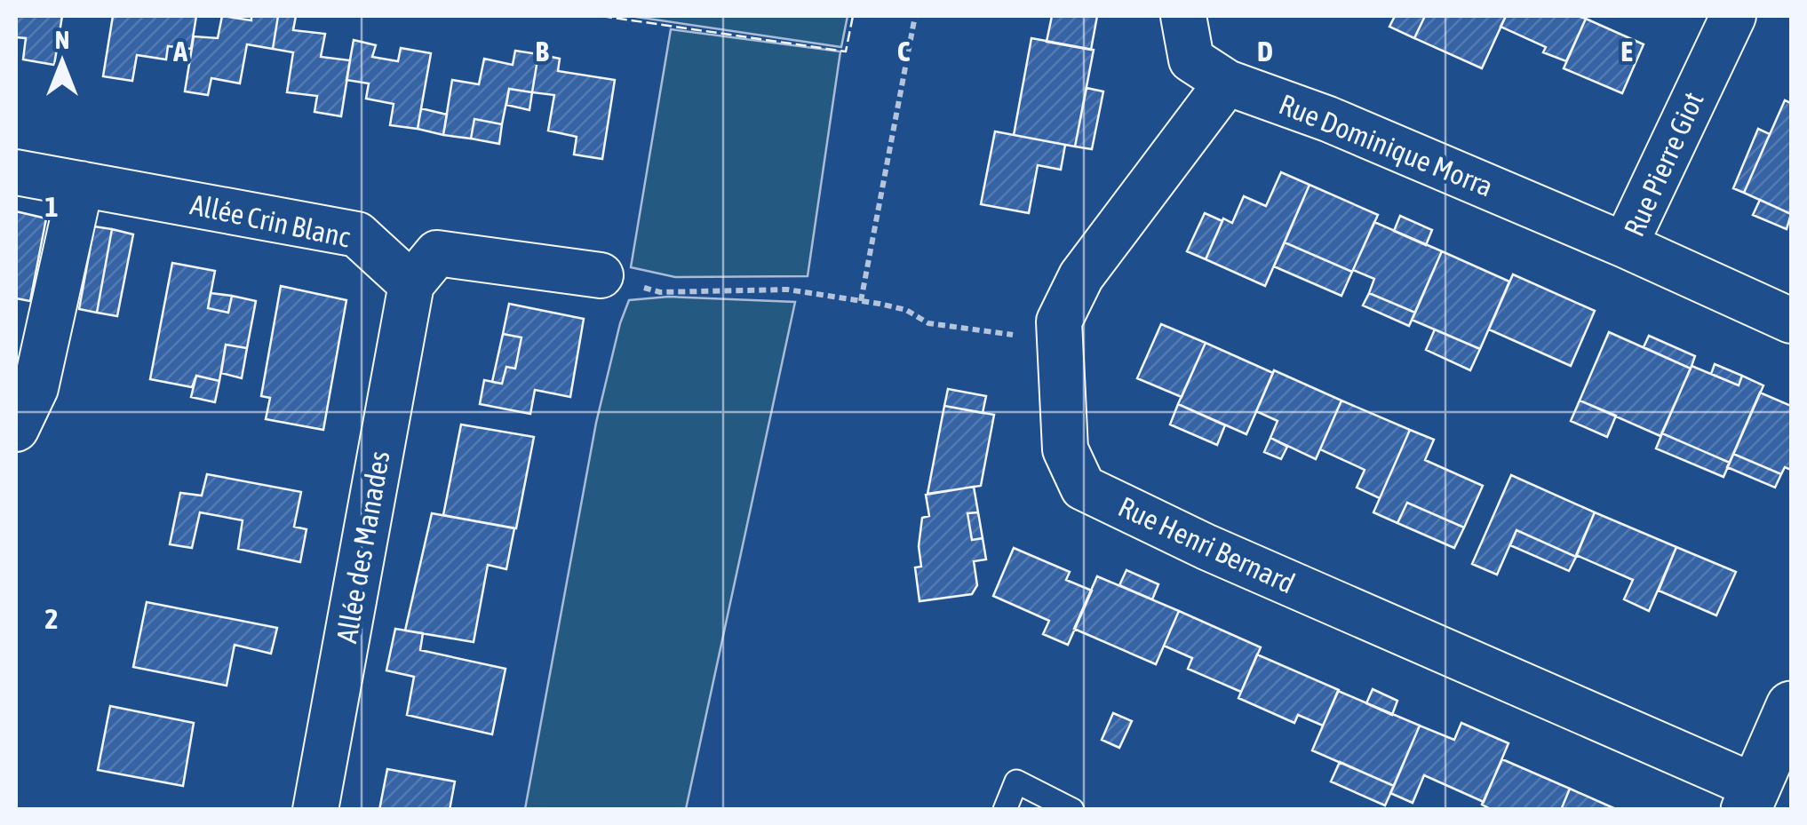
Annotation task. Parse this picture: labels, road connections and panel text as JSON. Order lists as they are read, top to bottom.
{
  "streets": {
    "street": [
      "Rue Dominique Morra",
      "Rue Pierre Giot",
      "Allée Crin Blanc",
      "Rue Henri Bernard",
      "Allée des Manades"
    ]
  },
  "crossings": [
    ["Rue Dominique Morra", "Rue Pierre Giot"],
    ["Rue Dominique Morra", "Rue Henri Bernard"],
    ["Allée Crin Blanc", "Allée des Manades"]
  ],
  "north": "top",
  "grid": {
    "columns": [
      "A",
      "B",
      "C",
      "D",
      "E"
    ],
    "rows": ["1", "2"]
  }
}
